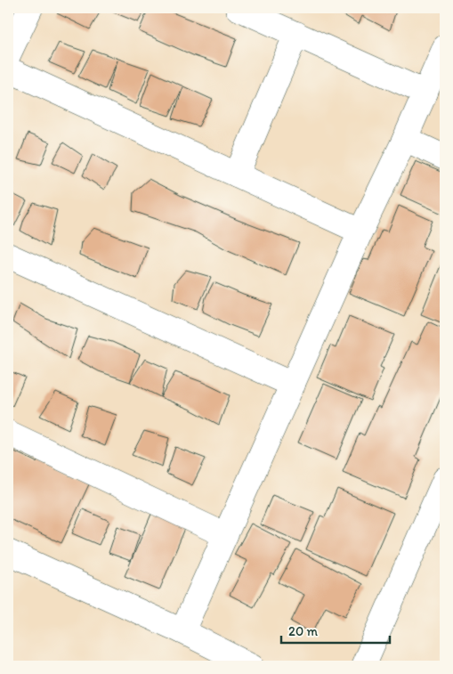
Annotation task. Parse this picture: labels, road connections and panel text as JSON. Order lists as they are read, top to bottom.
{
  "scale_bar": "20 m"
}
